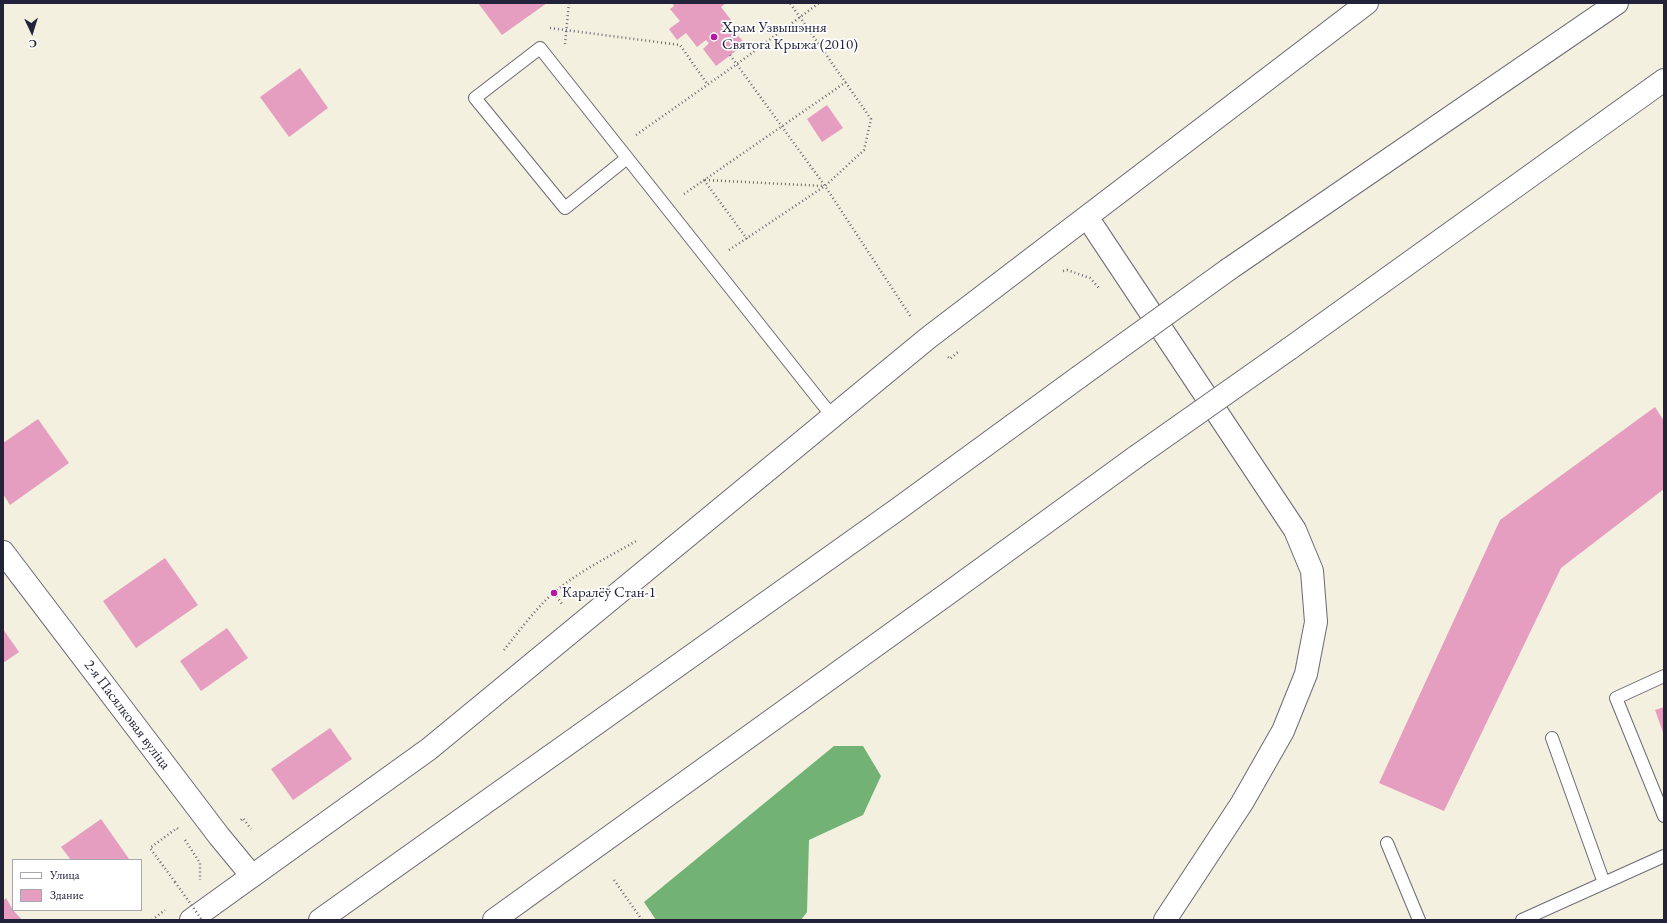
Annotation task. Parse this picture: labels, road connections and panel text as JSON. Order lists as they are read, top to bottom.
{
  "streets": {
    "main road": ["2-я Пасялковая вуліца"]
  },
  "places": ["Храм Узвышэння Святога Крыжа (2010)", "Каралёў Стан-1"],
  "legend": ["Улица", "Здание"],
  "north": "bottom"
}
